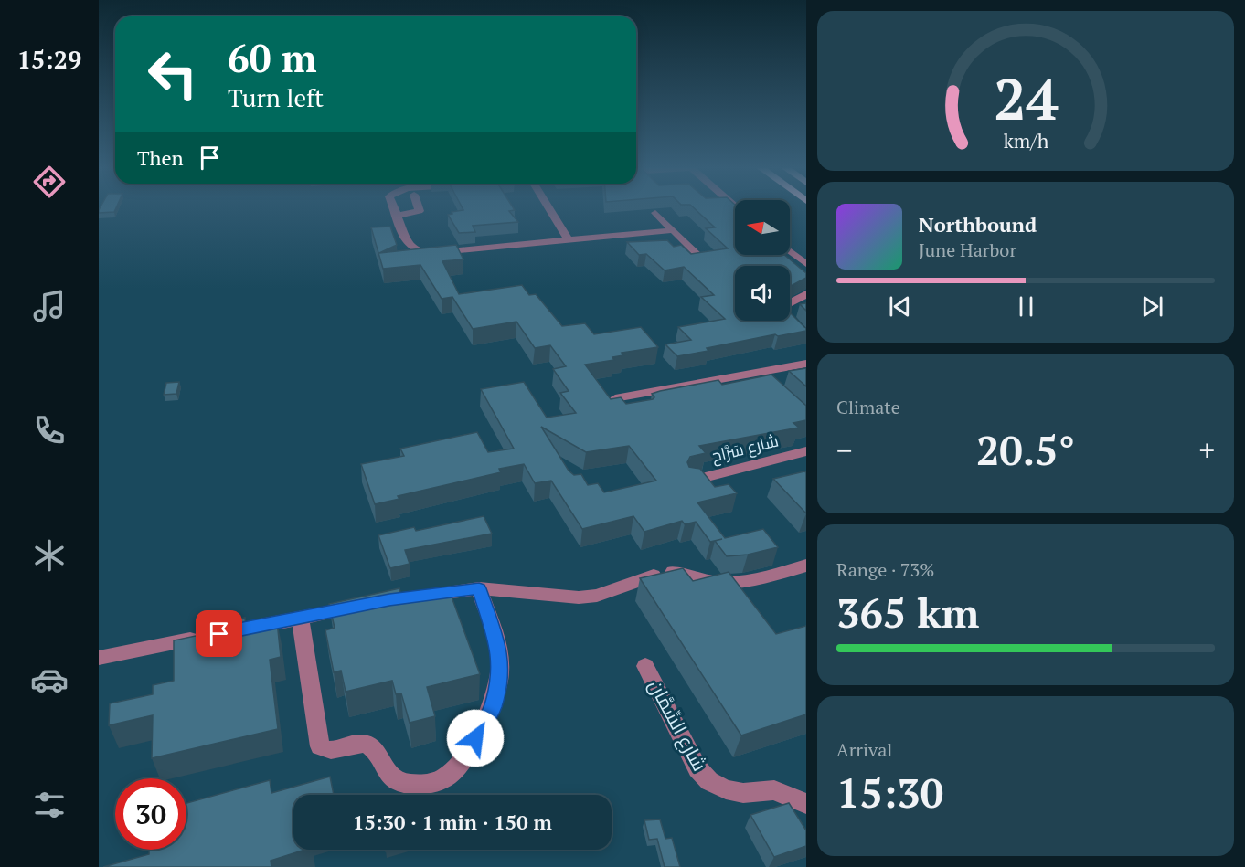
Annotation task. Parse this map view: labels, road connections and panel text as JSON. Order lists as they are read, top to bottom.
{
  "streets": {
    "street": ["شارع سَرَّاح", "شارع السِّمَّان"]
  },
  "north": "left",
  "page": {
    "tabs": "15:29",
    "turn": ["60 m", "Turn left"],
    "then": "Then",
    "song": ["Northbound", "June Harbor"],
    "tile": [
      "Climate",
      ["Range · 73%", "365 km"],
      ["Arrival", "15:30"]
    ],
    "heat": ["−", "20.5°", "+"],
    "limit": "30",
    "trip": "15:30 · 1 min · 150 m",
    "gauge": ["24", "km/h"]
  }
}
